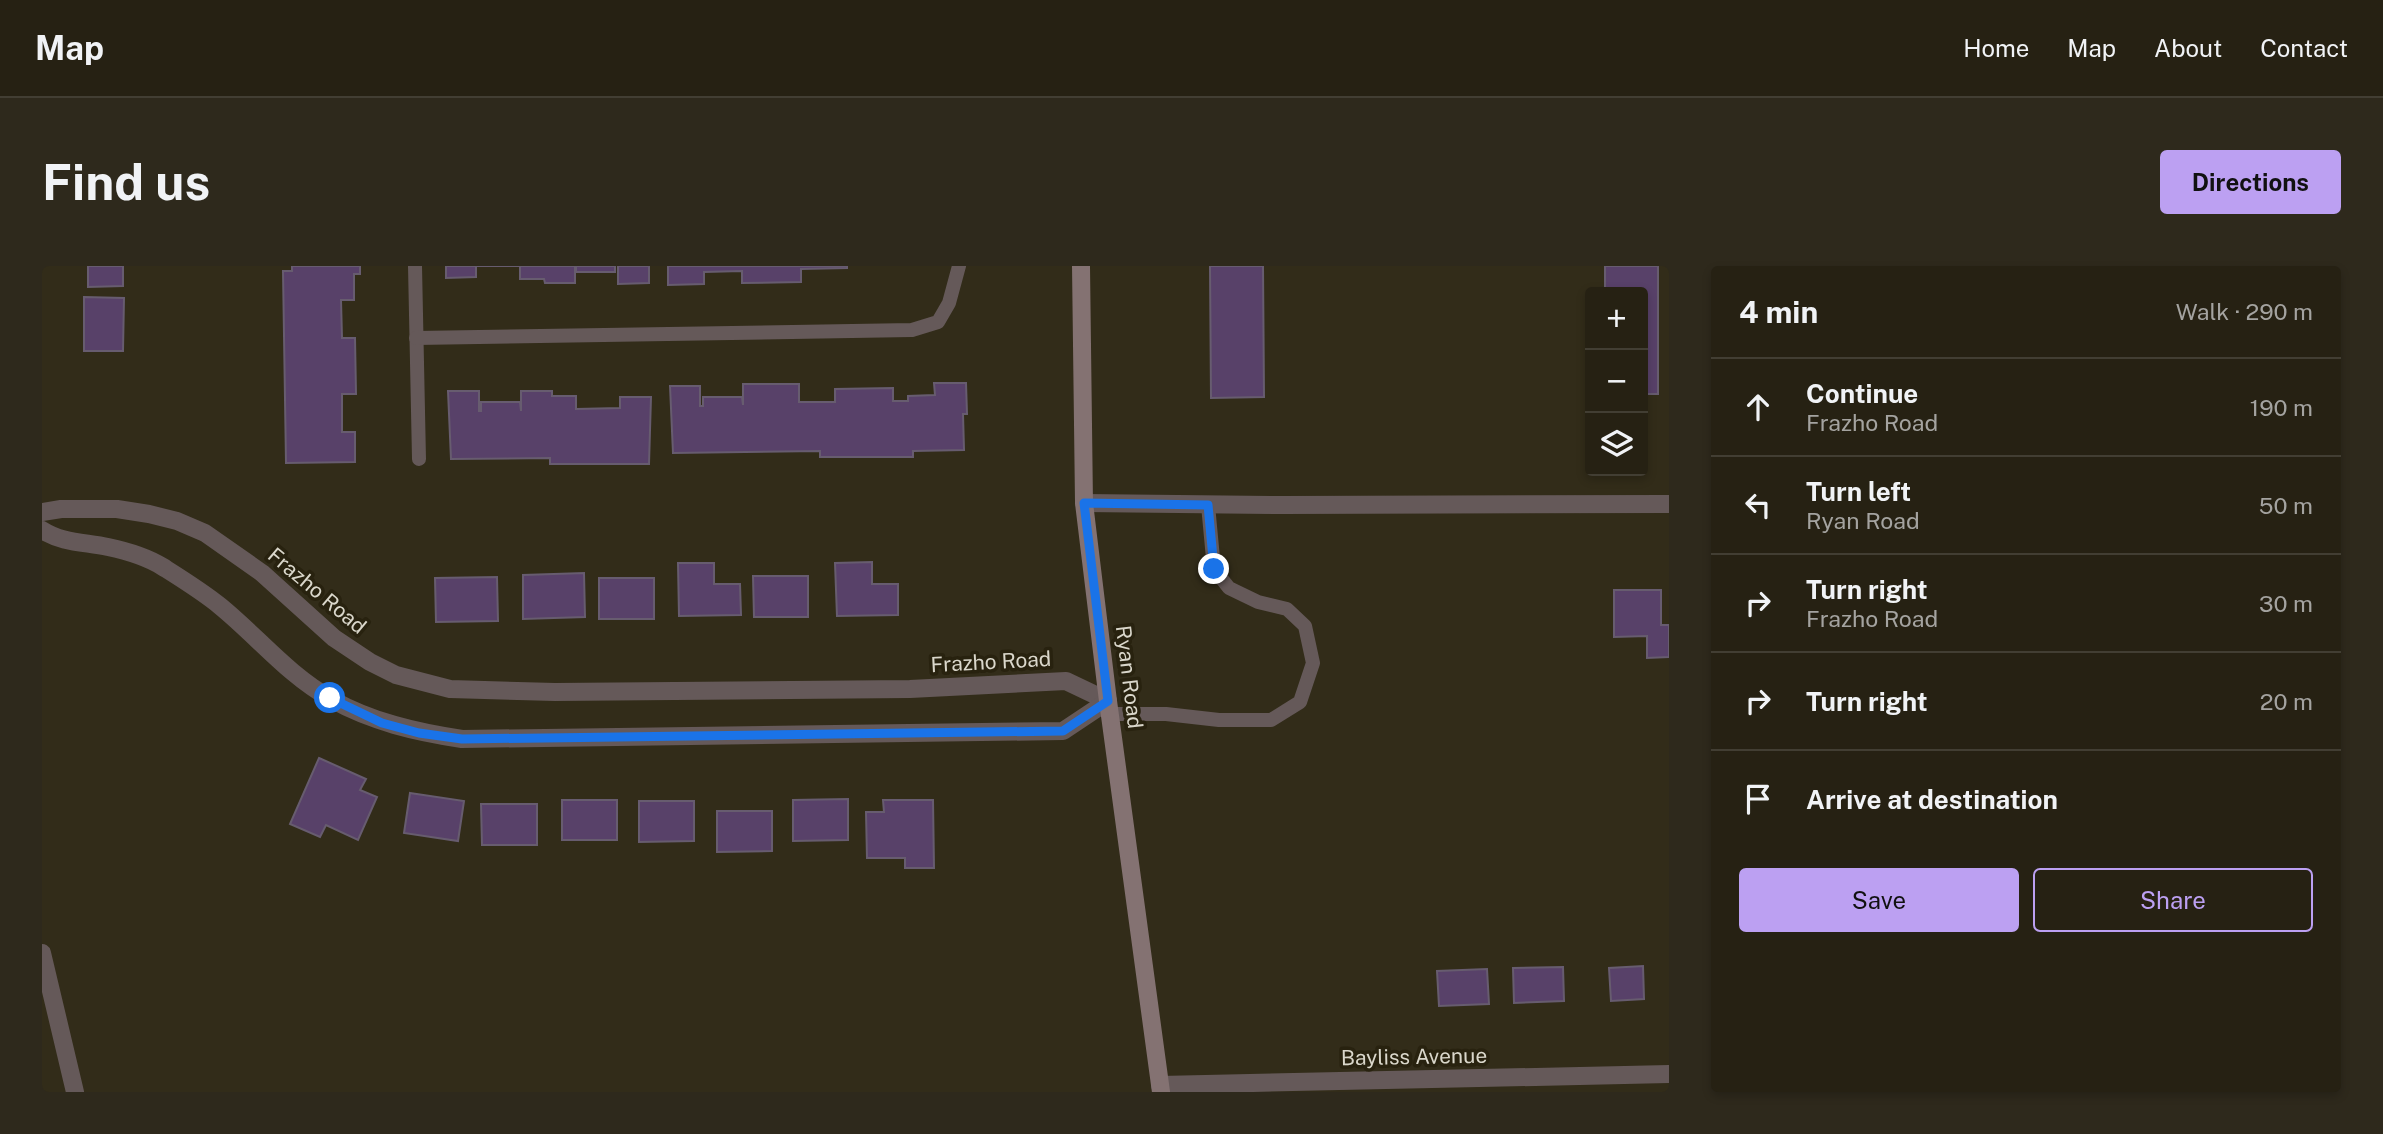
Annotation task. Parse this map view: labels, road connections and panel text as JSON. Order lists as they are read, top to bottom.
{
  "streets": {
    "main road": ["Ryan Road"],
    "street": ["Frazho Road", "Bayliss Avenue"]
  },
  "crossings": [
    ["Frazho Road", "Ryan Road"],
    ["Ryan Road", "Bayliss Avenue"]
  ],
  "page": {
    "header": "Map",
    "nav": [
      "Home",
      "Map",
      "About",
      "Contact"
    ],
    "buttons": [
      "Directions",
      ["Save", "Share"]
    ],
    "title": "Find us",
    "heading": ["4 min", "Walk · 290 m"],
    "map_buttons": ["+", "−"],
    "list": [
      ["Continue", "Frazho Road", "190 m"],
      ["Turn left", "Ryan Road", "50 m"],
      ["Turn right", "Frazho Road", "30 m"],
      ["Turn right", "20 m"],
      "Arrive at destination"
    ]
  }
}
